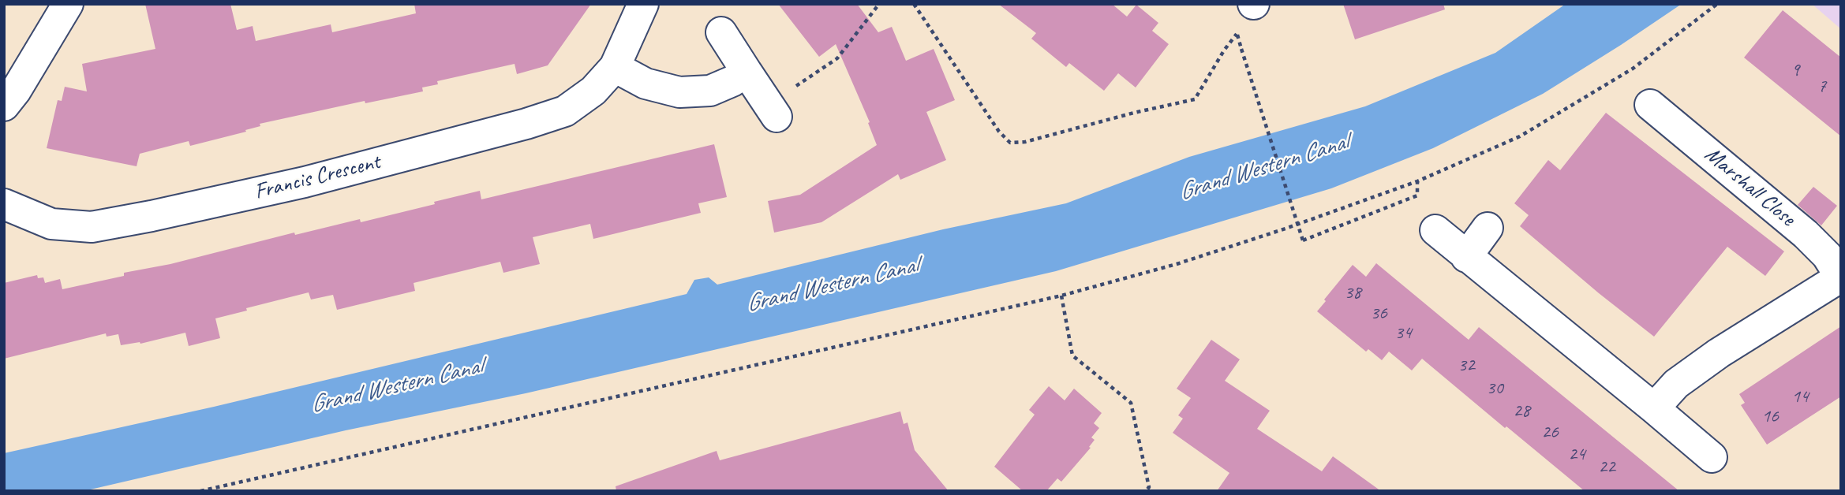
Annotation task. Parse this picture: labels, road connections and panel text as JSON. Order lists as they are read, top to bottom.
{
  "streets": {
    "street": ["Francis Crescent", "Marshall Close"]
  },
  "water": ["Grand Western Canal"],
  "house_numbers": [
    "9",
    "7",
    "38",
    "36",
    "34",
    "32",
    "30",
    "14",
    "28",
    "16",
    "26",
    "24",
    "22"
  ]
}
